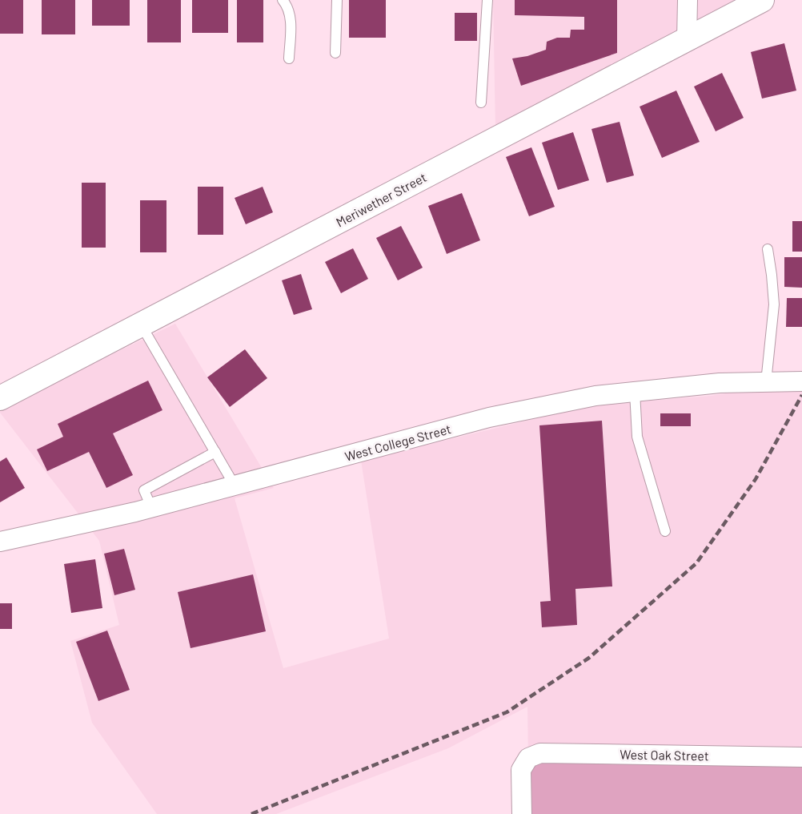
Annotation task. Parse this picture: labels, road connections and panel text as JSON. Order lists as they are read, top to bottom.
{
  "streets": {
    "street": ["Meriwether Street", "West College Street", "West Oak Street"]
  }
}
